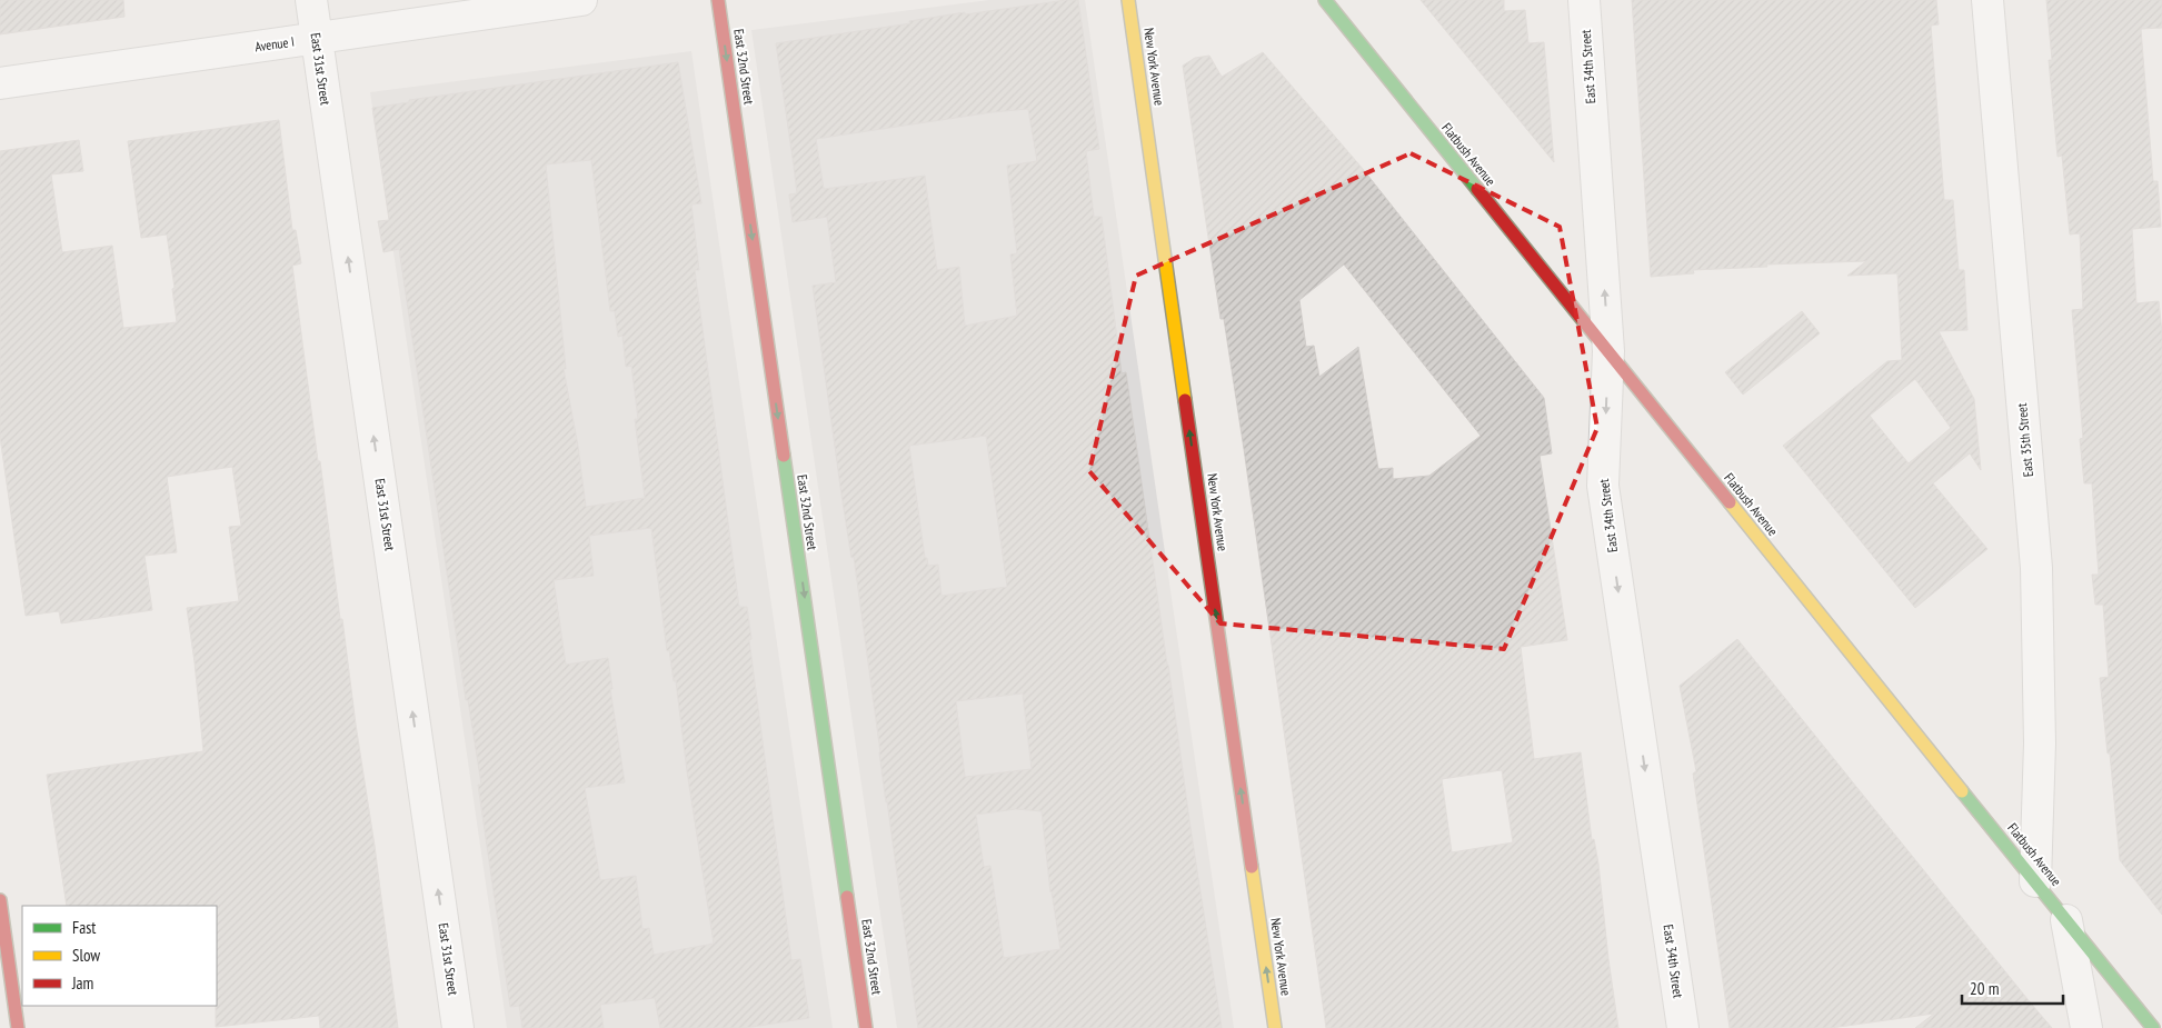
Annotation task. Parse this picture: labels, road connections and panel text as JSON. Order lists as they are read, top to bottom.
{
  "streets": {
    "street": [
      "Avenue I",
      "East 32nd Street",
      "New York Avenue",
      "East 34th Street",
      "East 31st Street",
      "Flatbush Avenue",
      "East 35th Street"
    ]
  },
  "crossings": [
    ["Avenue I", "East 31st Street"],
    ["East 34th Street", "Flatbush Avenue"],
    ["Flatbush Avenue", "East 35th Street"]
  ],
  "one_way": ["East 32nd Street", "New York Avenue", "East 31st Street"],
  "legend": ["Fast", "Slow", "Jam"],
  "scale_bar": "20 m"
}
